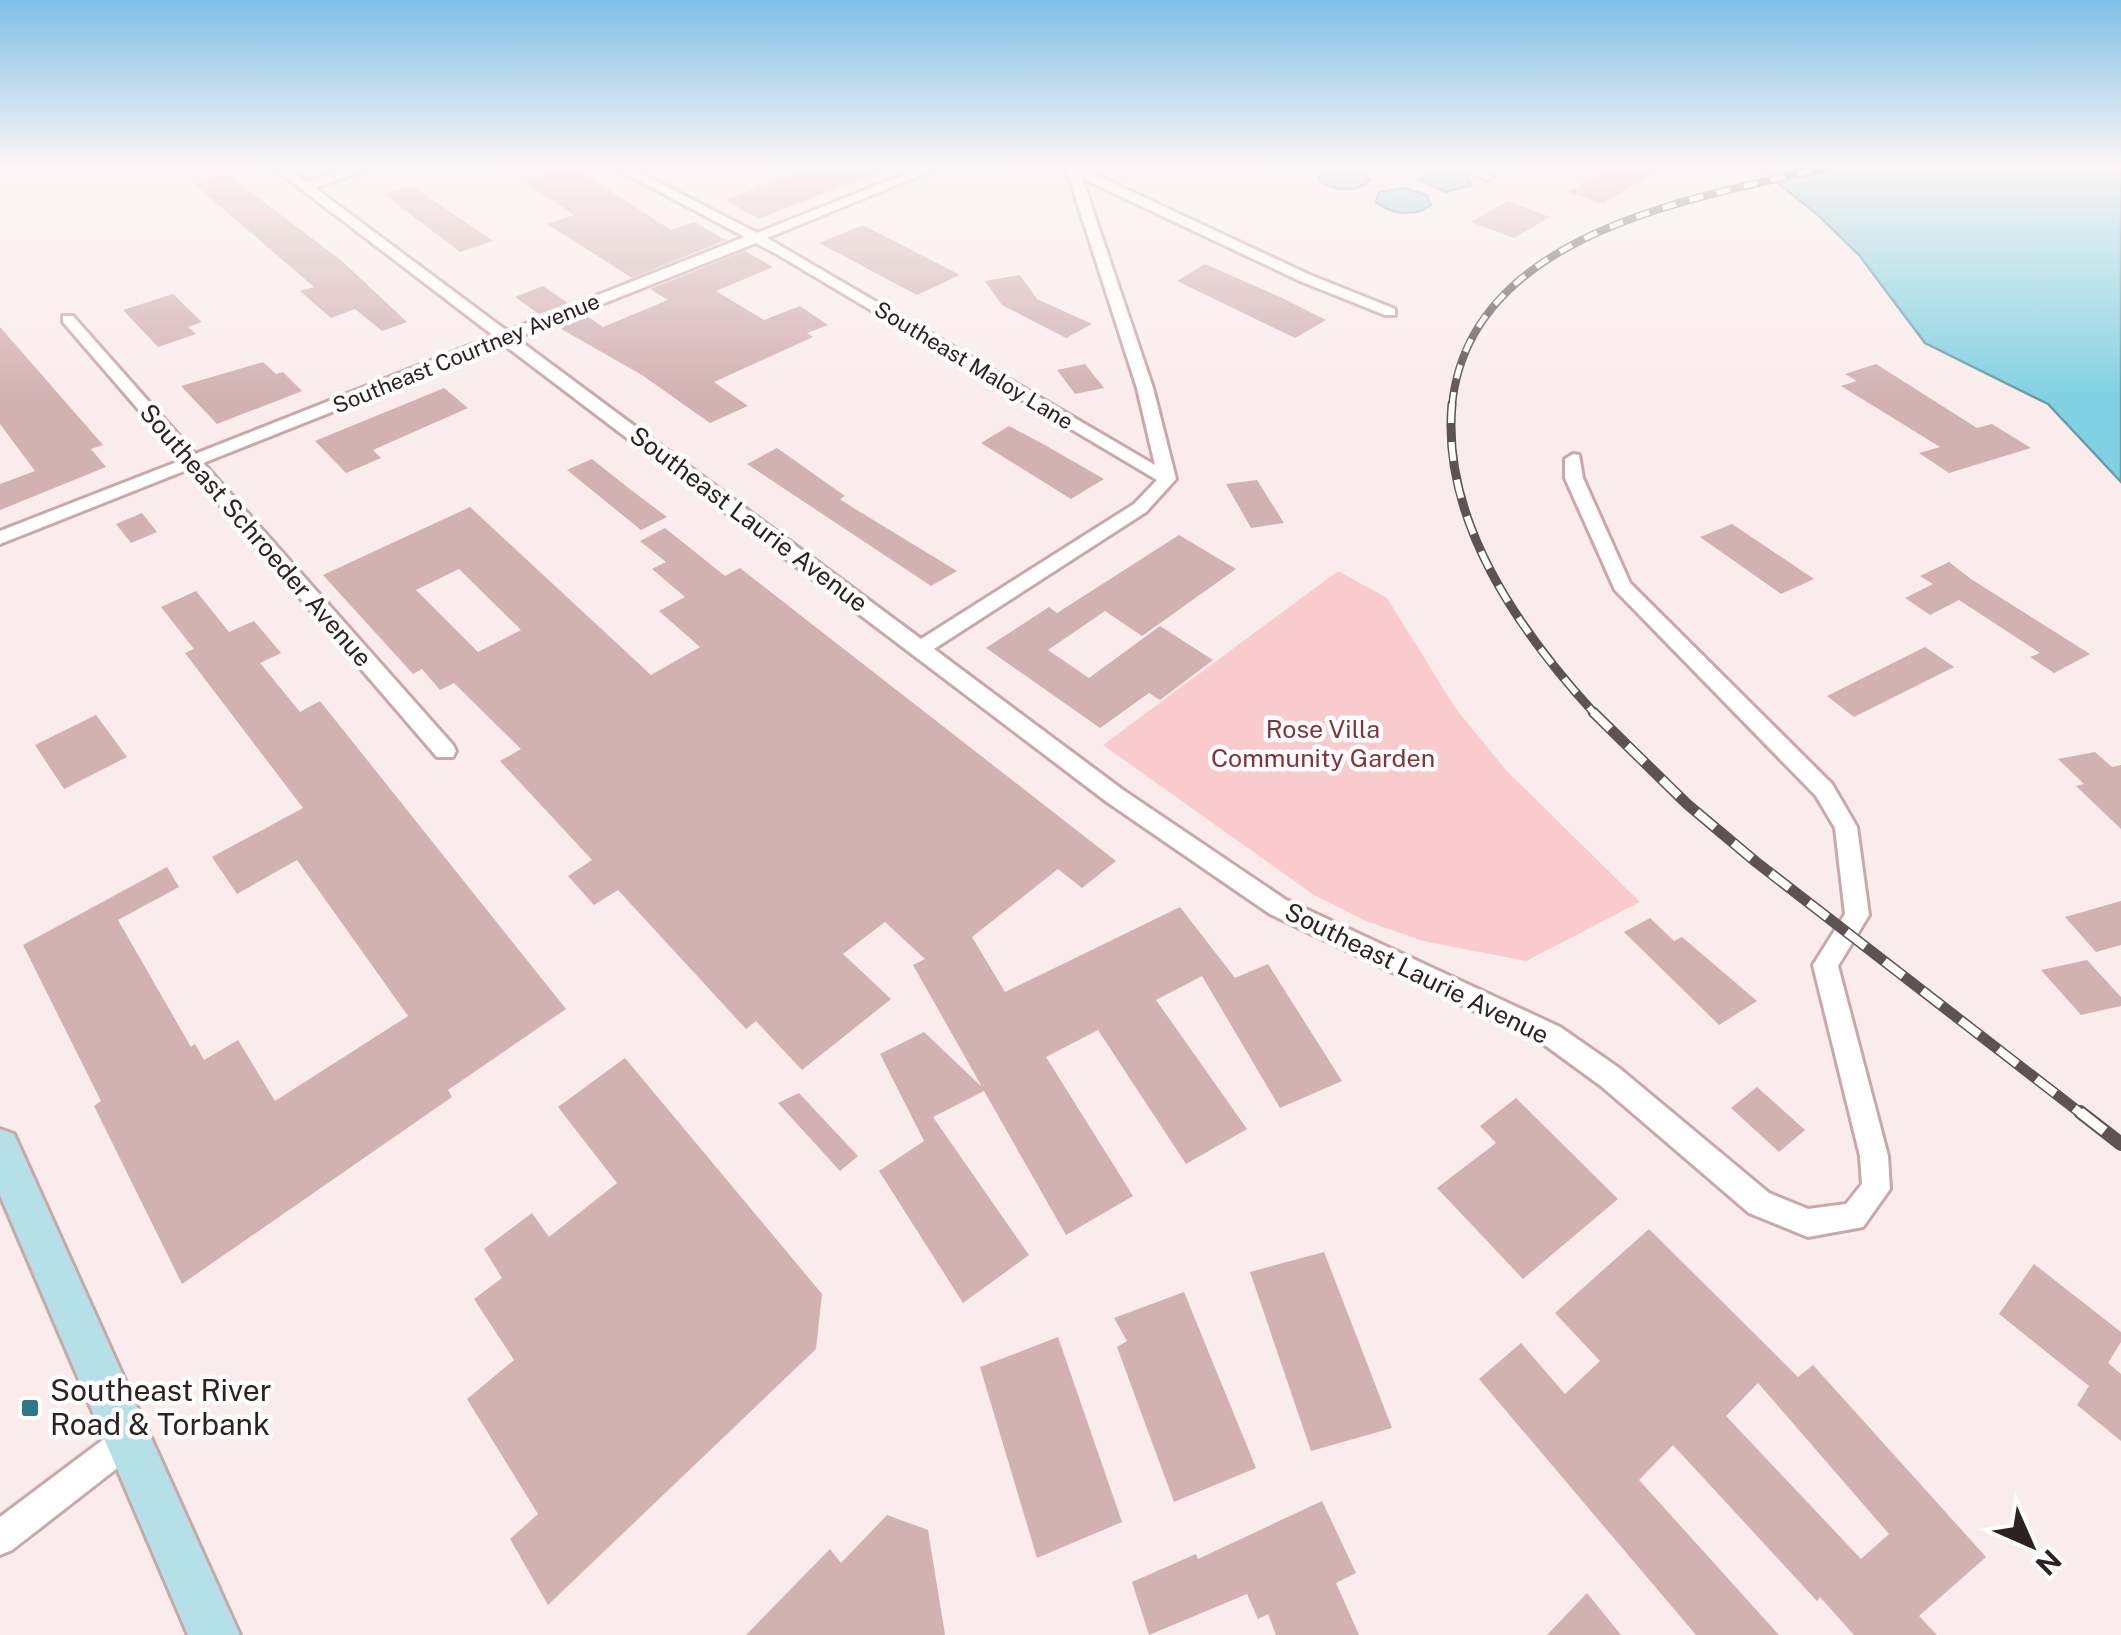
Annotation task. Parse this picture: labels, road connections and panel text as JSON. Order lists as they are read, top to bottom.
{
  "streets": {
    "street": [
      "Southeast Courtney Avenue",
      "Southeast Maloy Lane",
      "Southeast Laurie Avenue",
      "Southeast Schroeder Avenue"
    ]
  },
  "crossings": [
    ["Southeast Courtney Avenue", "Southeast Laurie Avenue"],
    ["Southeast Courtney Avenue", "Southeast Schroeder Avenue"]
  ],
  "parks": ["Rose Villa Community Garden"],
  "places": {
    "transit": ["Southeast River Road & Torbank"]
  },
  "north": "bottom right"
}
